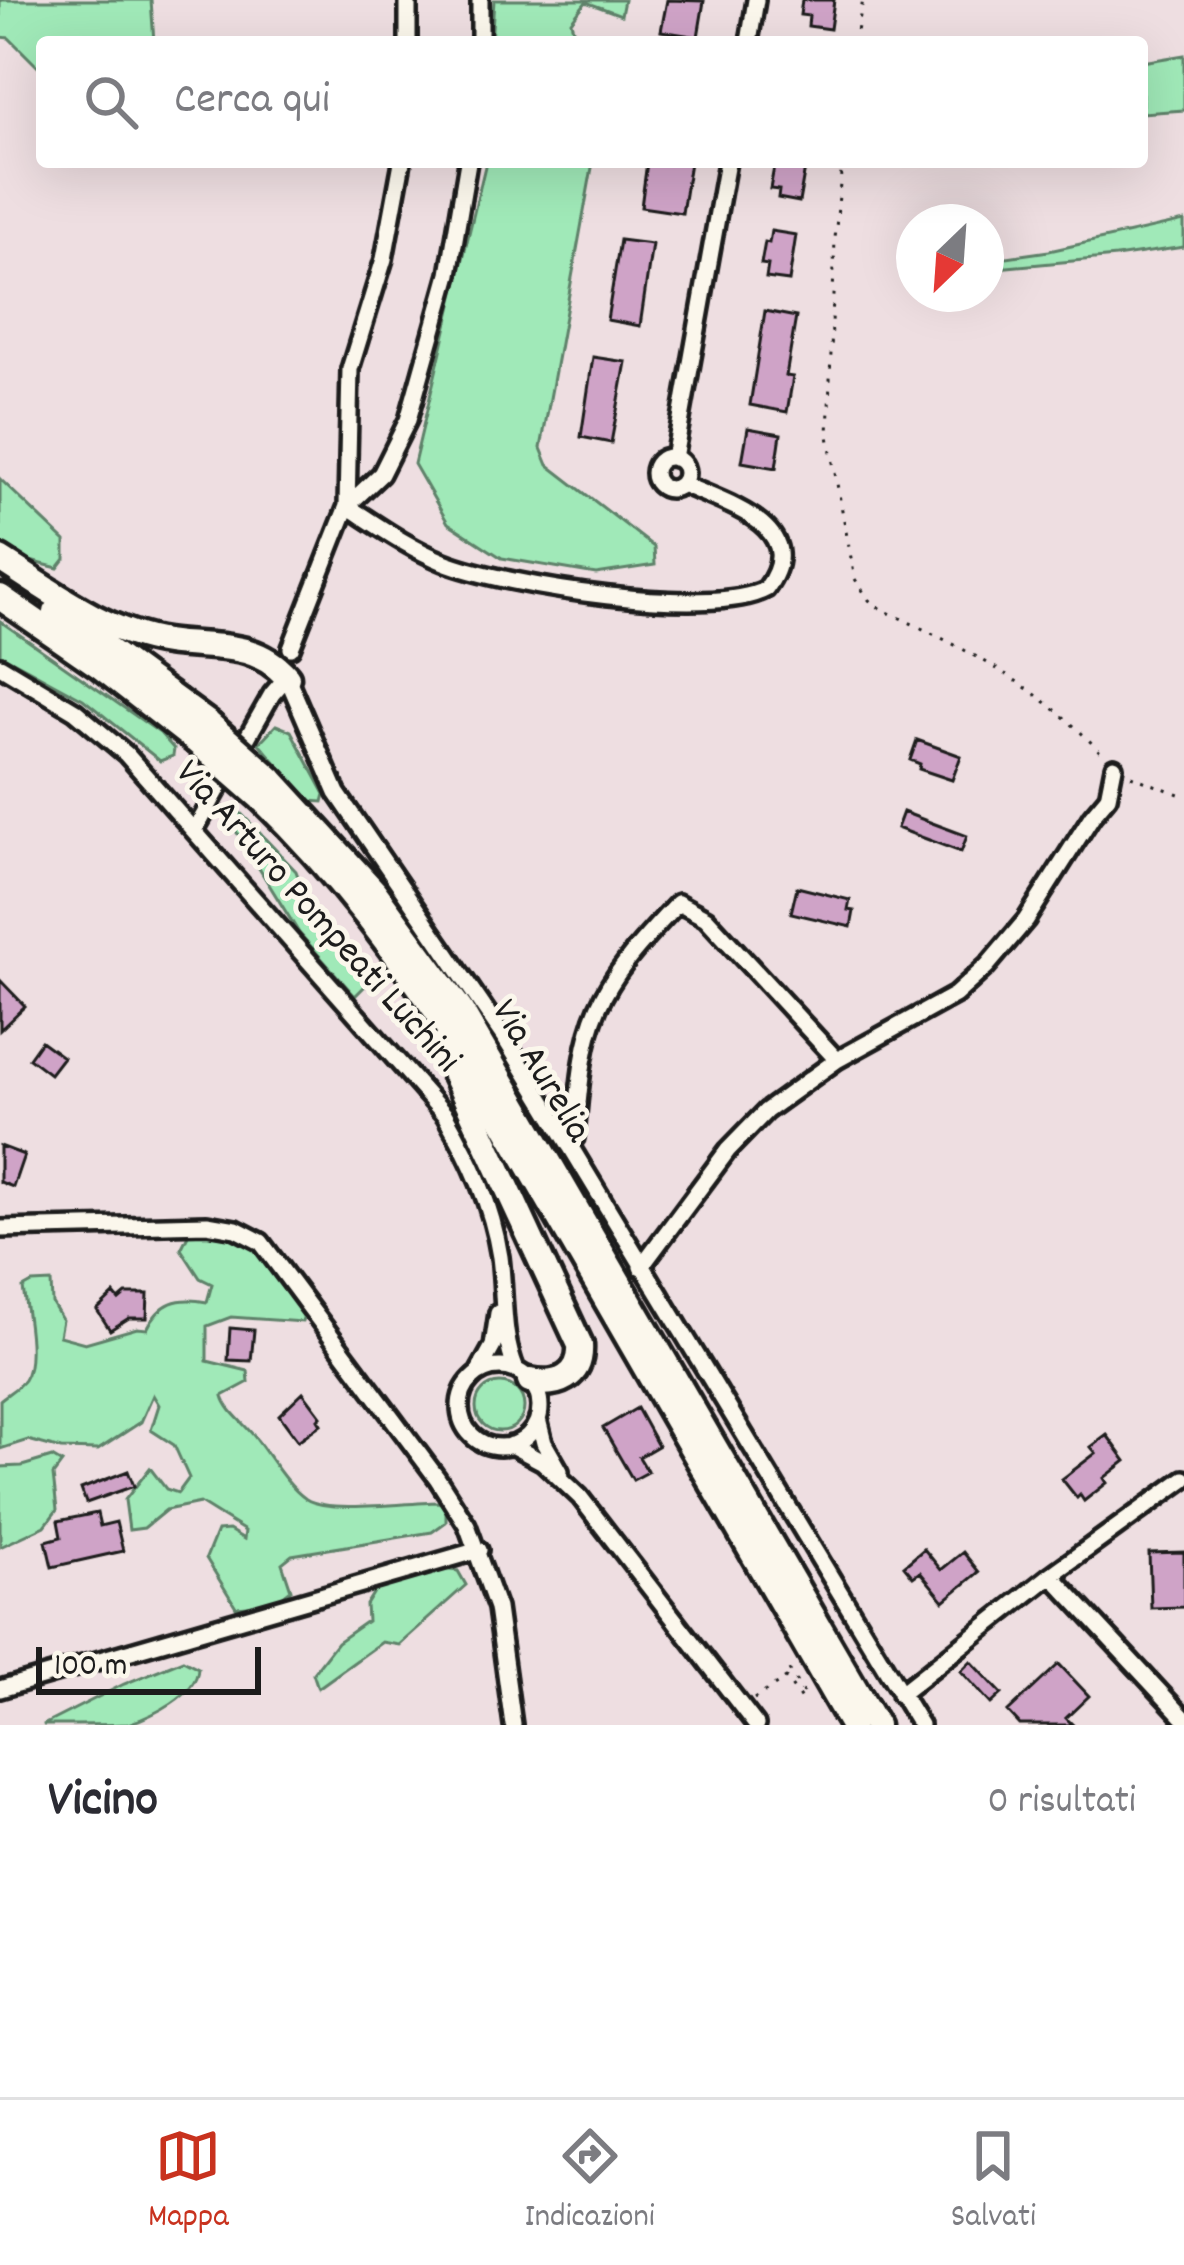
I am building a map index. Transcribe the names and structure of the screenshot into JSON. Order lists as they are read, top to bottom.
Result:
{
  "streets": {
    "highway": ["Via Aurelia"],
    "street": ["Via Arturo Pompeati Luchini"]
  },
  "scale_bar": "100 m",
  "north": "bottom left",
  "page": {
    "search": "Cerca qui",
    "scale": "100 m",
    "heading": ["Vicino", "0 risultati"],
    "nav": ["Mappa", "Indicazioni", "Salvati"]
  }
}
